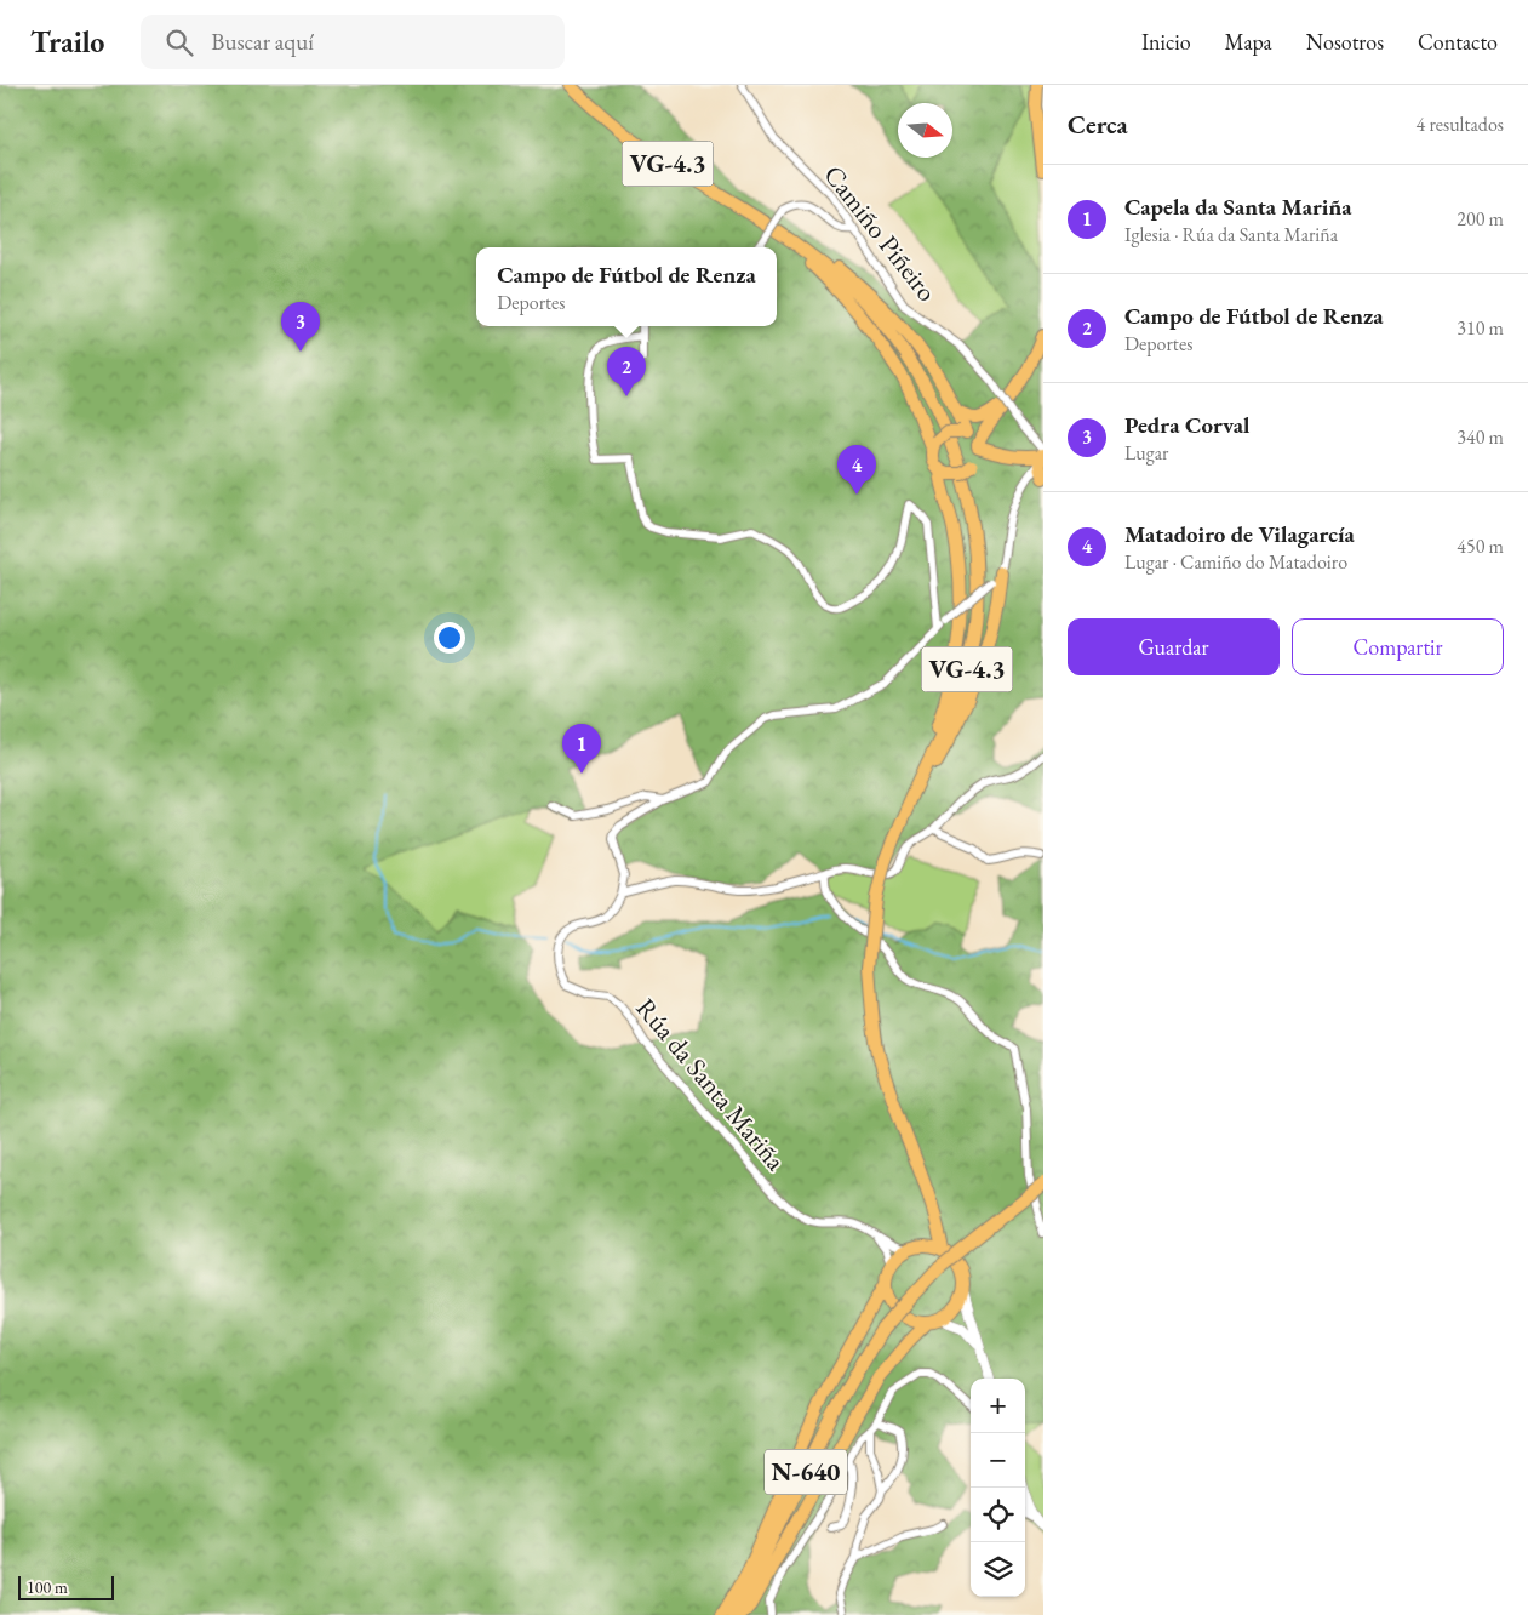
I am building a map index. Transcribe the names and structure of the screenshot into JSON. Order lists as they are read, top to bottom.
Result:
{
  "streets": {
    "main road": ["VG-4.3", "N-640"],
    "street": ["Camiño Piñeiro", "Rúa da Santa Mariña"]
  },
  "crossings": [
    ["VG-4.3", "Rúa da Santa Mariña"]
  ],
  "scale_bar": "100 m",
  "north": "right",
  "page": {
    "header": "Trailo",
    "search": "Buscar aquí",
    "nav": [
      "Inicio",
      "Mapa",
      "Nosotros",
      "Contacto"
    ],
    "heading": ["Cerca", "4 resultados"],
    "list": [
      {
        "mark": "1",
        "name": "Capela da Santa Mariña",
        "note": "Iglesia · Rúa da Santa Mariña",
        "value": "200 m"
      },
      {
        "mark": "2",
        "name": "Campo de Fútbol de Renza",
        "note": "Deportes",
        "value": "310 m"
      },
      {
        "mark": "3",
        "name": "Pedra Corval",
        "note": "Lugar",
        "value": "340 m"
      },
      {
        "mark": "4",
        "name": "Matadoiro de Vilagarcía",
        "note": "Lugar · Camiño do Matadoiro",
        "value": "450 m"
      }
    ],
    "popup": ["Campo de Fútbol de Renza", "Deportes"],
    "pins": [
      "3",
      "2",
      "4",
      "1"
    ],
    "buttons": ["Guardar", "Compartir"],
    "map_buttons": ["+", "−"],
    "scale": "100 m"
  }
}
